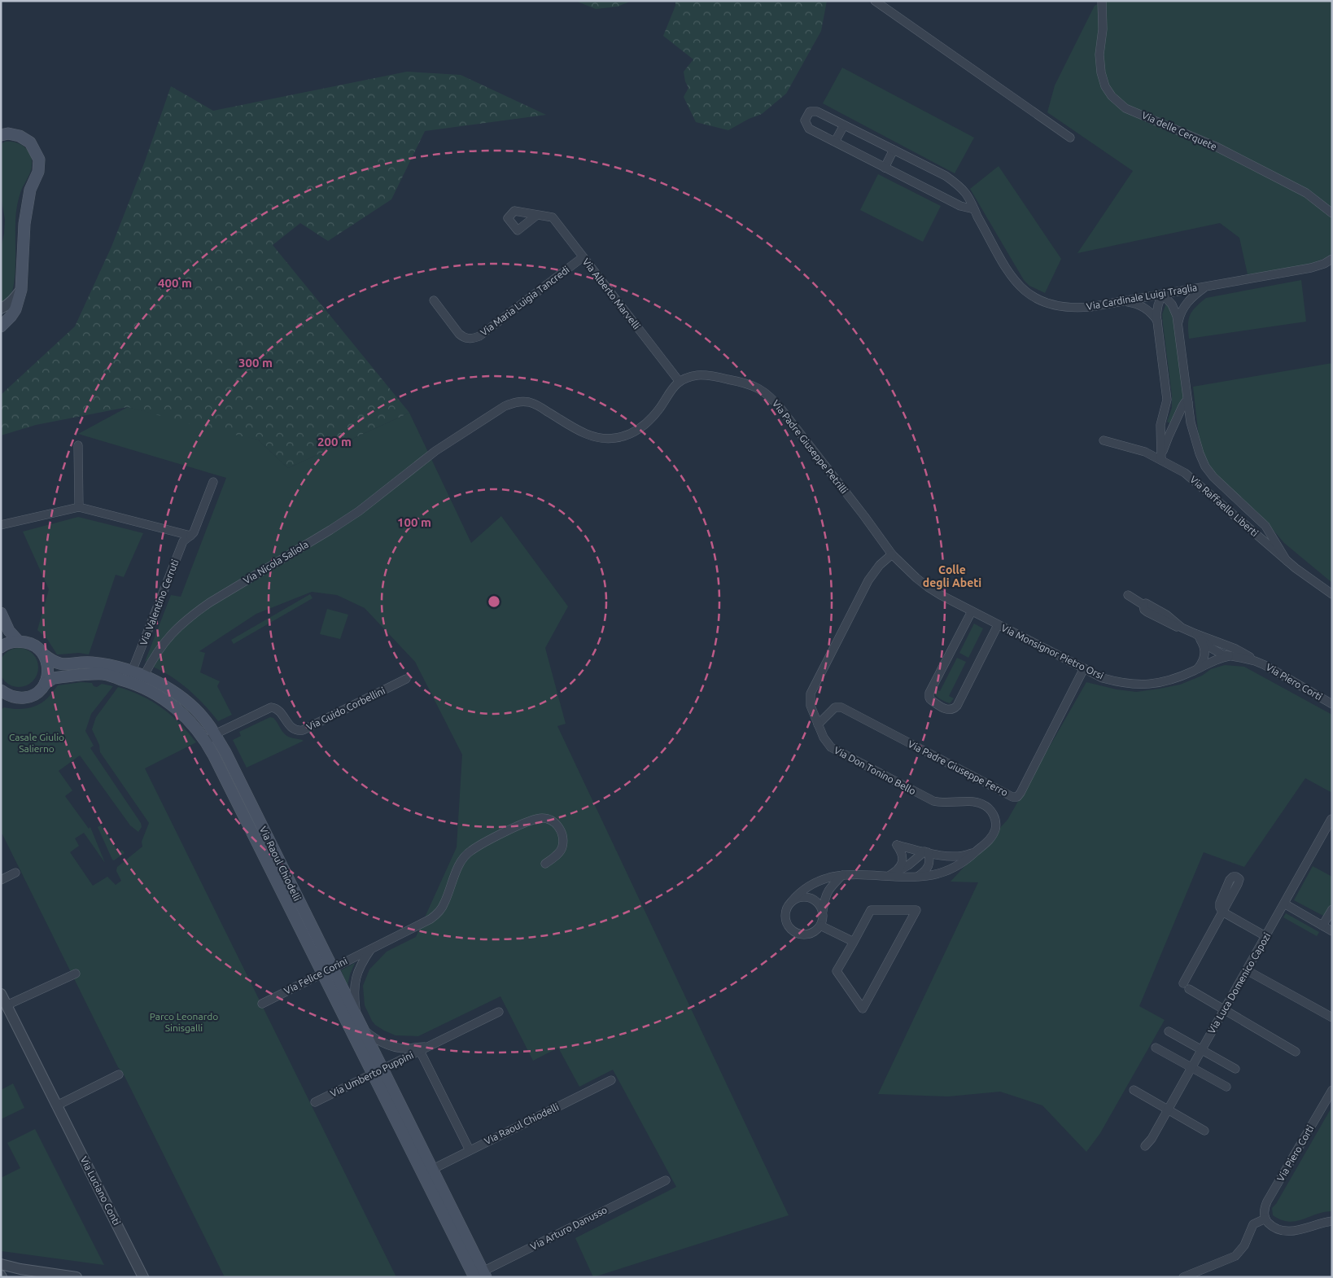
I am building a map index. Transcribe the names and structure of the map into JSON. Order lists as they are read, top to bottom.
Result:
{
  "streets": {
    "main road": ["Via Raoul Chiodelli"],
    "street": [
      "Via delle Cerquete",
      "Via Alberto Marvelli",
      "Via Cardinale Luigi Traglia",
      "Via Maria Luigia Tancredi",
      "Via Padre Giuseppe Petrilli",
      "Via Raffaello Liberti",
      "Via Nicola Saliola",
      "Via Valentino Cerruti",
      "Via Monsignor Pietro Orsi",
      "Via Piero Corti",
      "Via Guido Corbellini",
      "Via Padre Giuseppe Ferro",
      "Via Don Tonino Bello",
      "Via Felice Corini",
      "Via Luca Domenico Capozi",
      "Via Umberto Puppini",
      "Via Luciano Conti",
      "Via Arturo Danusso"
    ]
  },
  "crossings": [
    ["Via Alberto Marvelli", "Via Maria Luigia Tancredi"],
    ["Via Alberto Marvelli", "Via Padre Giuseppe Petrilli"],
    ["Via Alberto Marvelli", "Via Nicola Saliola"],
    ["Via Padre Giuseppe Petrilli", "Via Nicola Saliola"],
    ["Via Padre Giuseppe Petrilli", "Via Monsignor Pietro Orsi"],
    ["Via Padre Giuseppe Petrilli", "Via Don Tonino Bello"],
    ["Via Nicola Saliola", "Via Raoul Chiodelli"],
    ["Via Valentino Cerruti", "Via Raoul Chiodelli"],
    ["Via Monsignor Pietro Orsi", "Via Piero Corti"],
    ["Via Monsignor Pietro Orsi", "Via Padre Giuseppe Ferro"],
    ["Via Monsignor Pietro Orsi", "Via Don Tonino Bello"],
    ["Via Guido Corbellini", "Via Raoul Chiodelli"],
    ["Via Padre Giuseppe Ferro", "Via Don Tonino Bello"],
    ["Via Raoul Chiodelli", "Via Felice Corini"],
    ["Via Raoul Chiodelli", "Via Umberto Puppini"],
    ["Via Raoul Chiodelli", "Via Arturo Danusso"],
    ["Via Felice Corini", "Via Umberto Puppini"]
  ],
  "districts": ["Colle degli Abeti"],
  "parks": ["Casale Giulio Salierno", "Parco Leonardo Sinisgalli"],
  "rings": [
    "400 m",
    "300 m",
    "200 m",
    "100 m"
  ]
}
